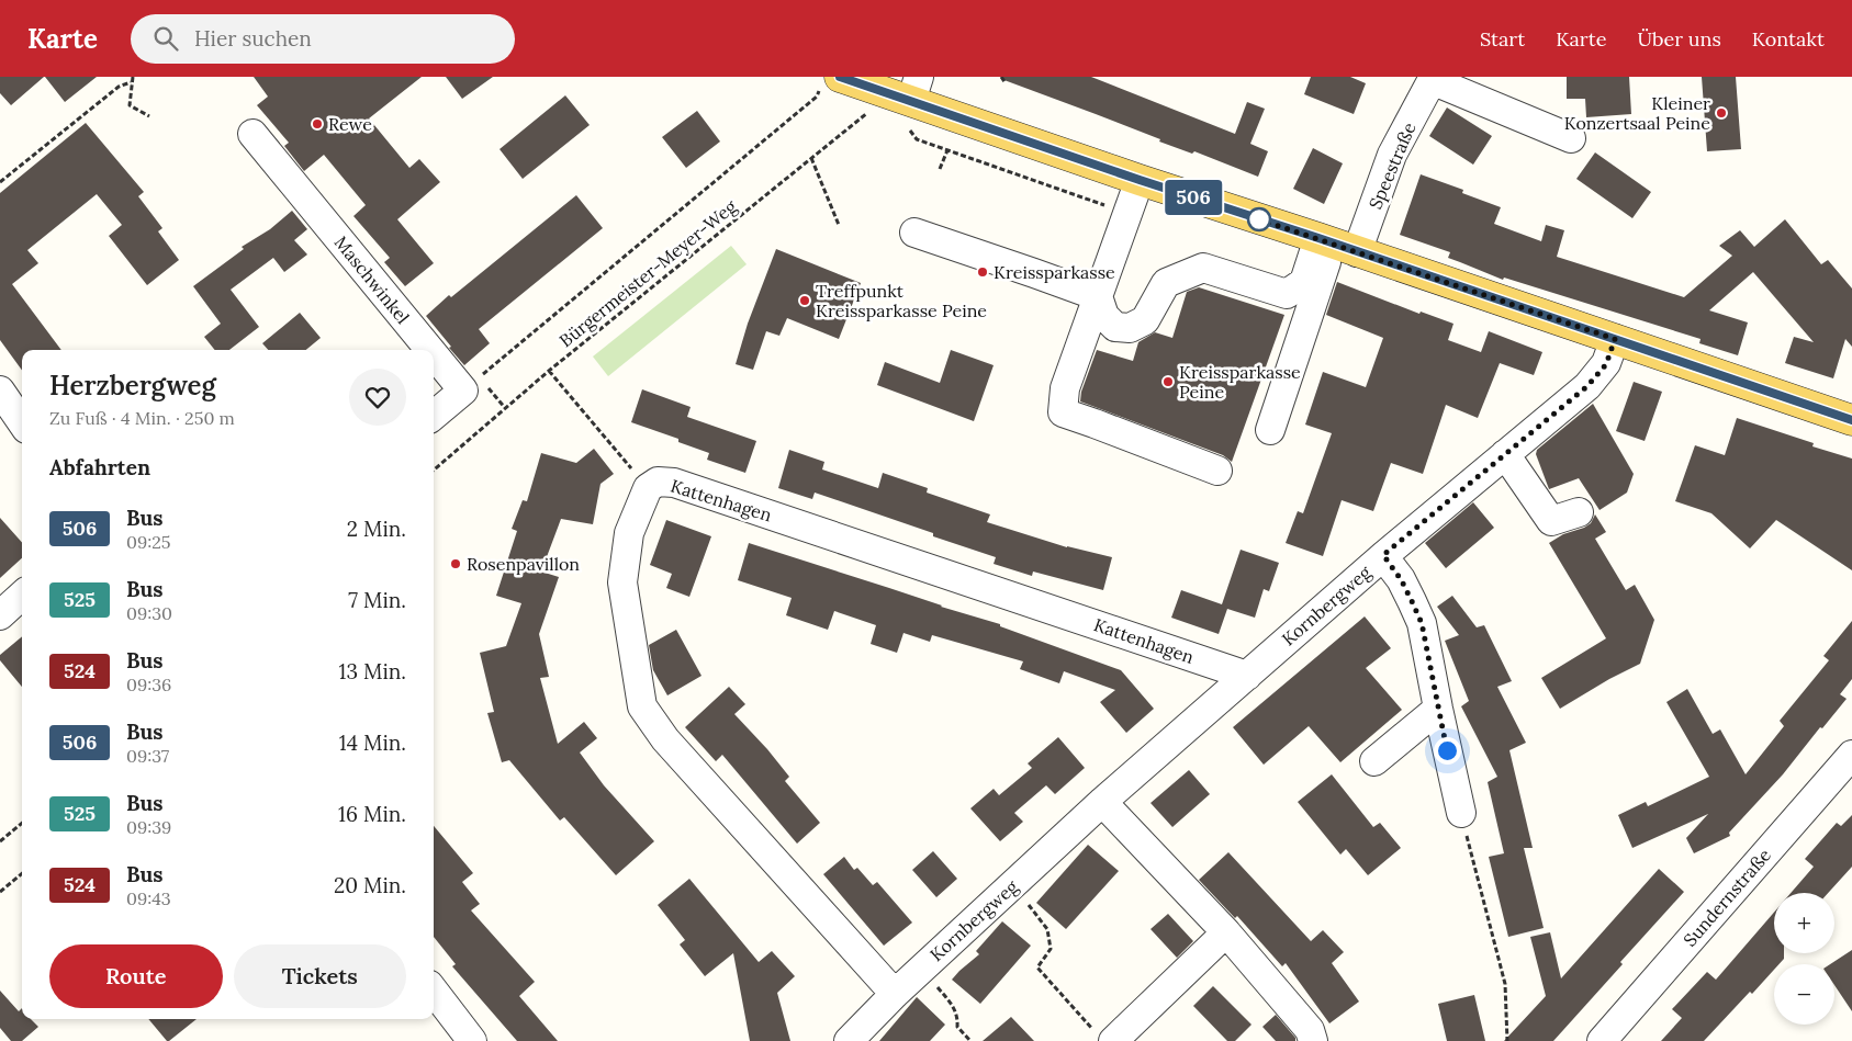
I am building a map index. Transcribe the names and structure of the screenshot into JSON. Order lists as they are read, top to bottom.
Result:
{
  "streets": {
    "street": [
      "Speestraße",
      "Maschwinkel",
      "Kattenhagen",
      "Kornbergweg",
      "Sundernstraße"
    ],
    "path": ["Bürgermeister-Meyer-Weg"]
  },
  "crossings": [
    ["Kattenhagen", "Kornbergweg"]
  ],
  "places": [
    "Kleiner Konzertsaal Peine",
    "Rewe",
    "Kreissparkasse",
    "Treffpunkt Kreissparkasse Peine",
    "Kreissparkasse Peine",
    "Rosenpavillon"
  ],
  "lines": ["bus line 506"],
  "page": {
    "header": "Karte",
    "search": "Hier suchen",
    "nav": [
      "Start",
      "Karte",
      "Über uns",
      "Kontakt"
    ],
    "on_map": "506",
    "heading": [
      ["Herzbergweg", "Zu Fuß · 4 Min. · 250 m"],
      "Abfahrten"
    ],
    "list": [
      {
        "mark": "506",
        "name": "Bus",
        "note": "09:25",
        "value": "2 Min."
      },
      {
        "mark": "525",
        "name": "Bus",
        "note": "09:30",
        "value": "7 Min."
      },
      {
        "mark": "524",
        "name": "Bus",
        "note": "09:36",
        "value": "13 Min."
      },
      {
        "mark": "506",
        "name": "Bus",
        "note": "09:37",
        "value": "14 Min."
      },
      {
        "mark": "525",
        "name": "Bus",
        "note": "09:39",
        "value": "16 Min."
      },
      {
        "mark": "524",
        "name": "Bus",
        "note": "09:43",
        "value": "20 Min."
      }
    ],
    "map_buttons": ["+", "−"],
    "buttons": ["Route", "Tickets"]
  }
}
